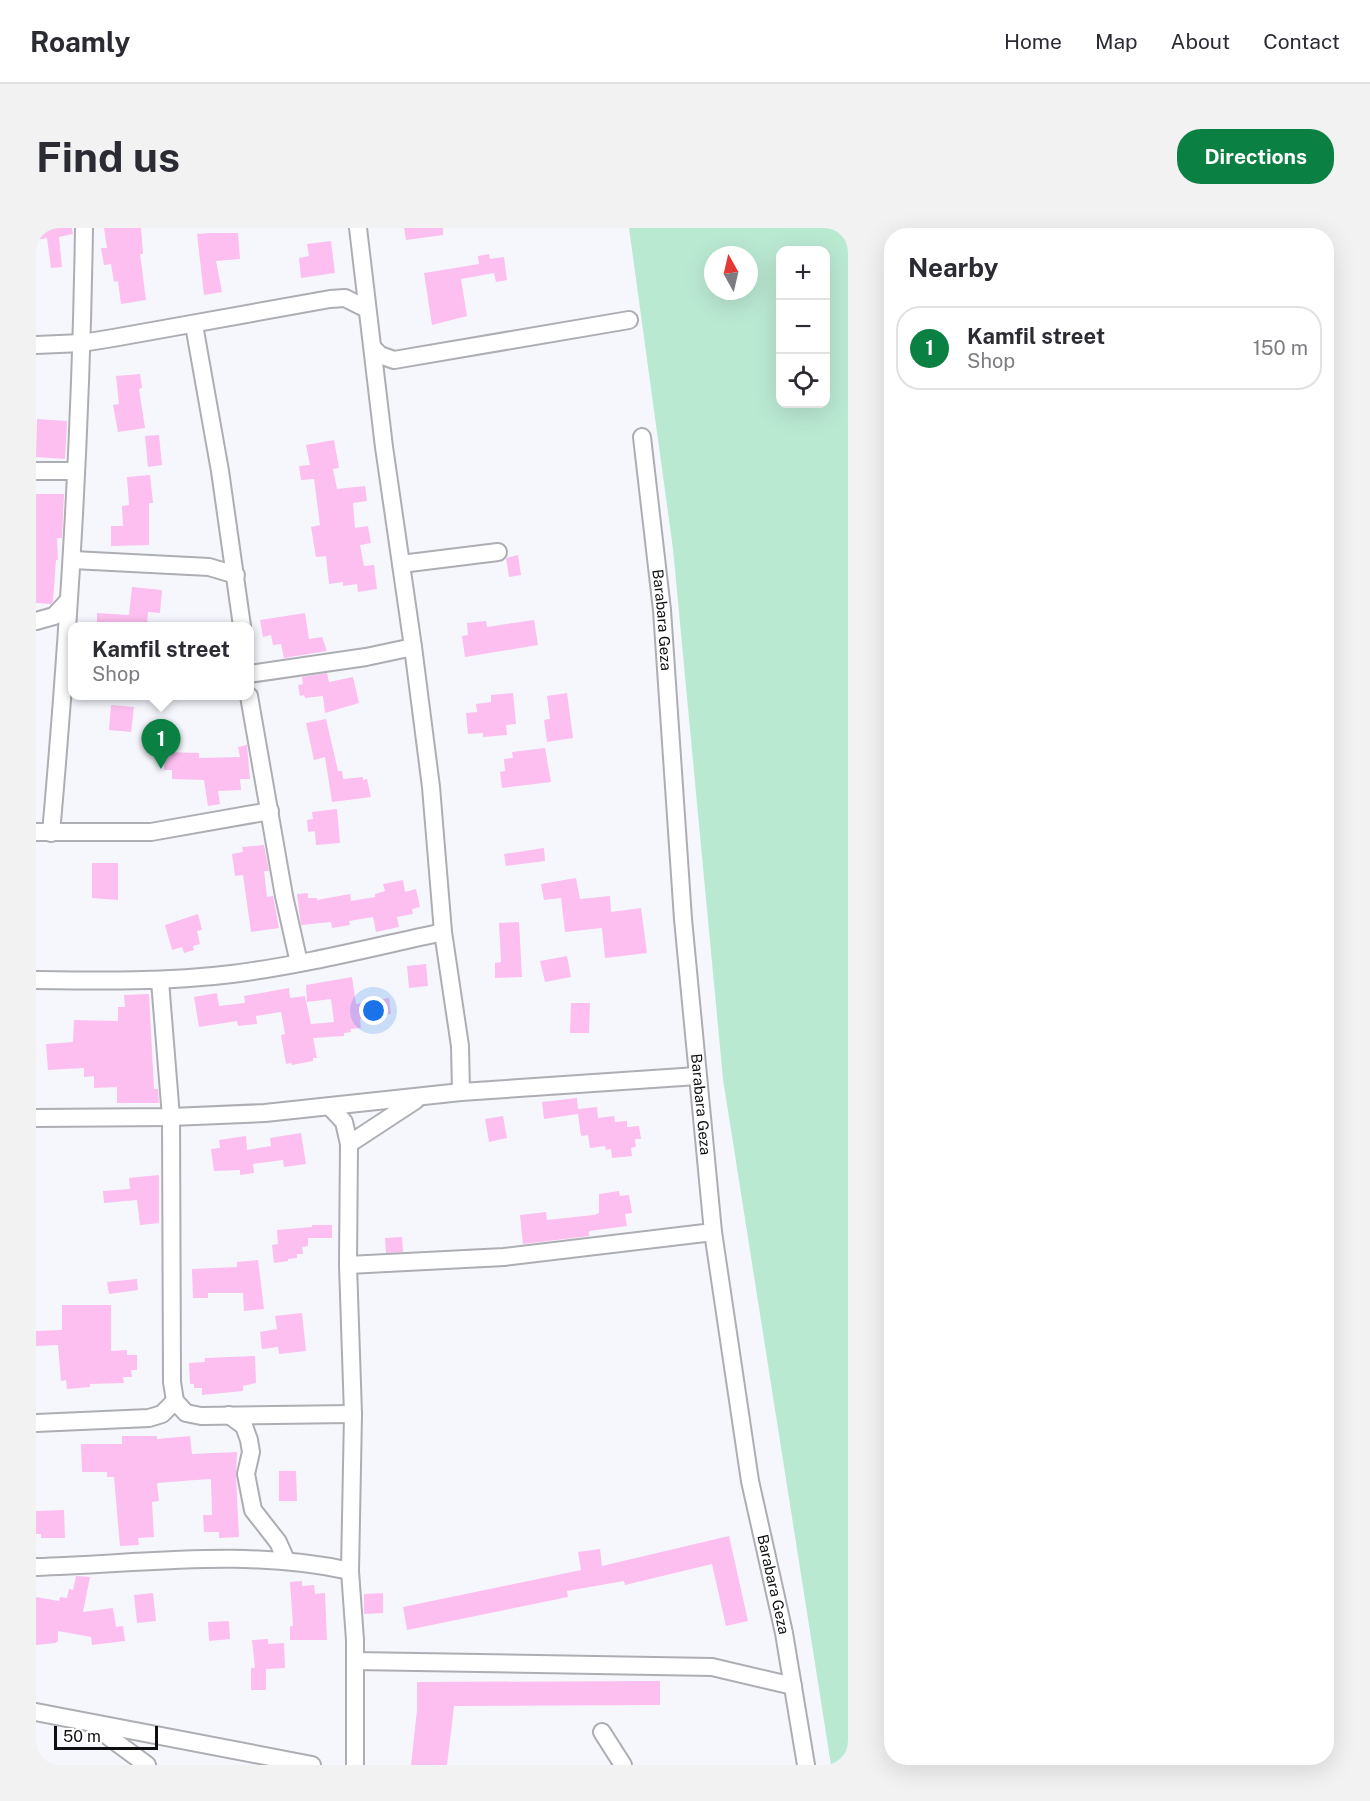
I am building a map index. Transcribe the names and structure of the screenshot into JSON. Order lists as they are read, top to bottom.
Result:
{
  "streets": {
    "street": ["Barabara Geza"]
  },
  "scale_bar": "50 m",
  "north": "top",
  "page": {
    "header": "Roamly",
    "nav": [
      "Home",
      "Map",
      "About",
      "Contact"
    ],
    "buttons": "Directions",
    "title": "Find us",
    "heading": "Nearby",
    "map_buttons": ["+", "−"],
    "list": [
      {
        "mark": "1",
        "name": "Kamfil street",
        "note": "Shop",
        "value": "150 m"
      }
    ],
    "popup": ["Kamfil street", "Shop"],
    "pins": "1",
    "scale": "50 m"
  }
}
